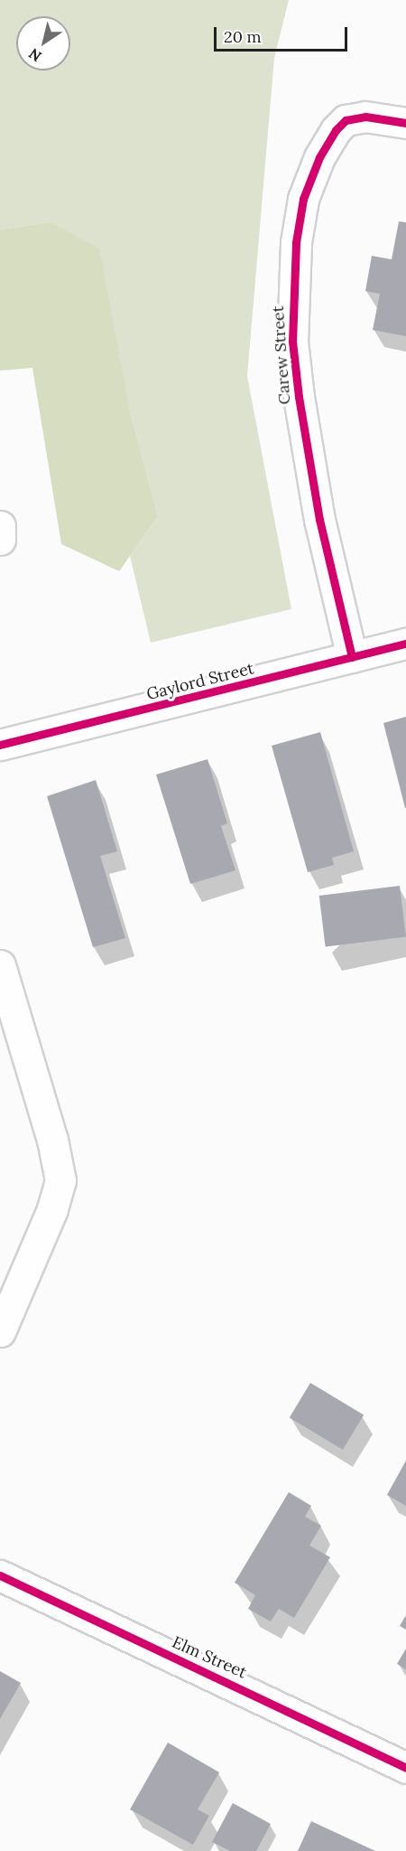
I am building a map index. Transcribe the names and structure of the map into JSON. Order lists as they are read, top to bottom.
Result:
{
  "streets": {
    "street": ["Carew Street", "Gaylord Street", "Elm Street"]
  },
  "crossings": [
    ["Carew Street", "Gaylord Street"]
  ],
  "scale_bar": "20 m",
  "north": "bottom left"
}
